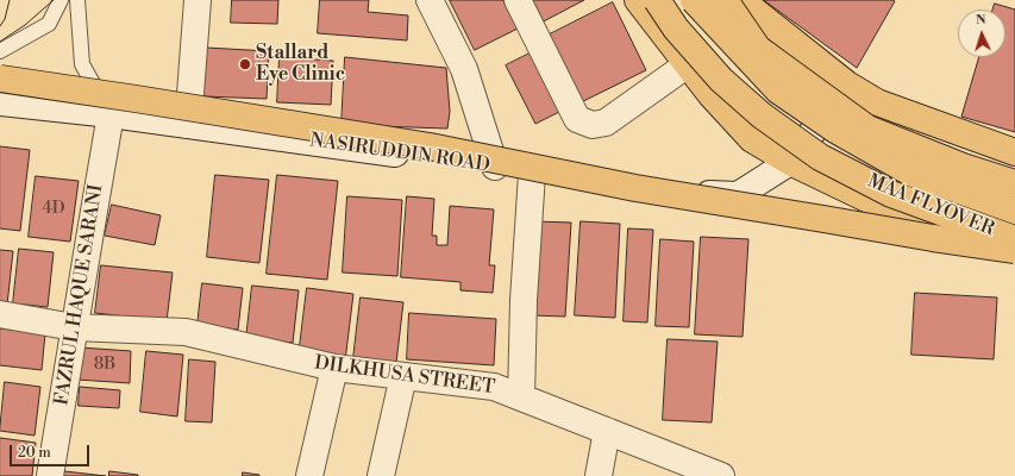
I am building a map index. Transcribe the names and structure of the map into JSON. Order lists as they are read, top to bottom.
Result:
{
  "streets": {
    "main road": ["MAA FLYOVER"],
    "street": ["NASIRUDDIN ROAD", "FAZRUL HAQUE SARANI", "DILKHUSA STREET"]
  },
  "crossings": [
    ["NASIRUDDIN ROAD", "FAZRUL HAQUE SARANI"],
    ["FAZRUL HAQUE SARANI", "DILKHUSA STREET"]
  ],
  "places": ["Stallard Eye Clinic"],
  "house_numbers": ["4D", "8B"],
  "scale_bar": "20 m",
  "north": "top"
}
